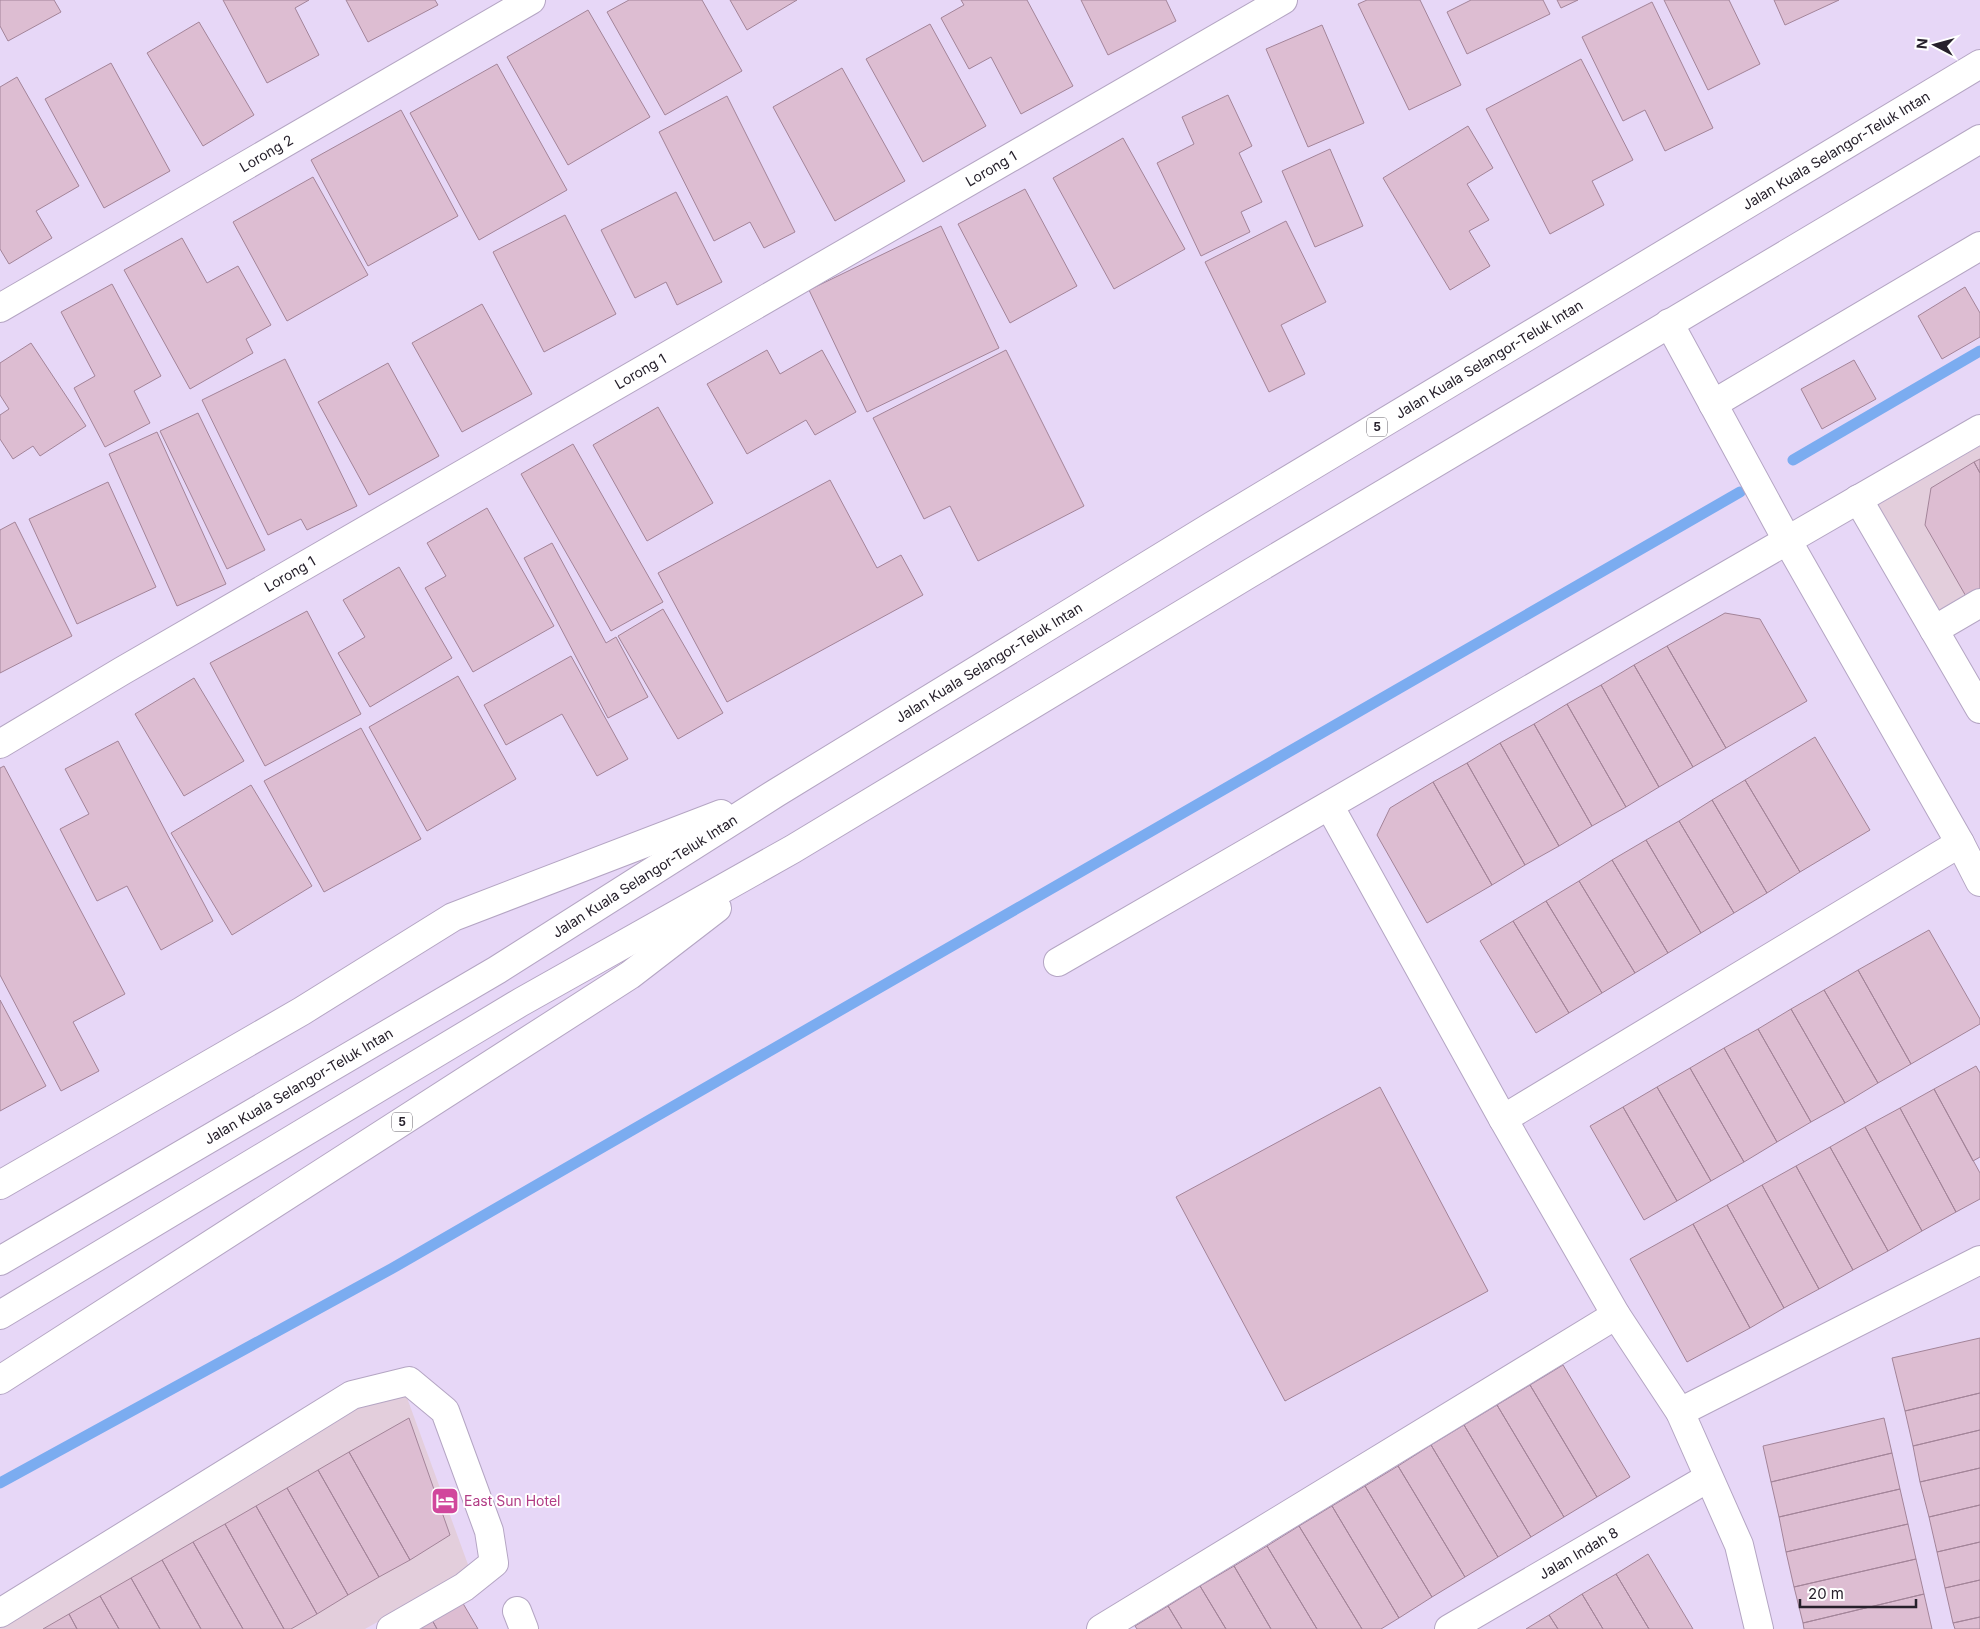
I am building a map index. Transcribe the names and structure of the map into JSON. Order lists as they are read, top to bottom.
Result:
{
  "streets": {
    "main road": [
      "Jalan Kuala Selangor-Teluk Intan",
      "Lorong 2",
      "Lorong 1",
      "5",
      "Jalan Indah 8"
    ]
  },
  "crossings": [
    ["Jalan Kuala Selangor-Teluk Intan", "5"]
  ],
  "places": {
    "hotel": ["East Sun Hotel"]
  },
  "scale_bar": "20 m",
  "north": "left"
}
